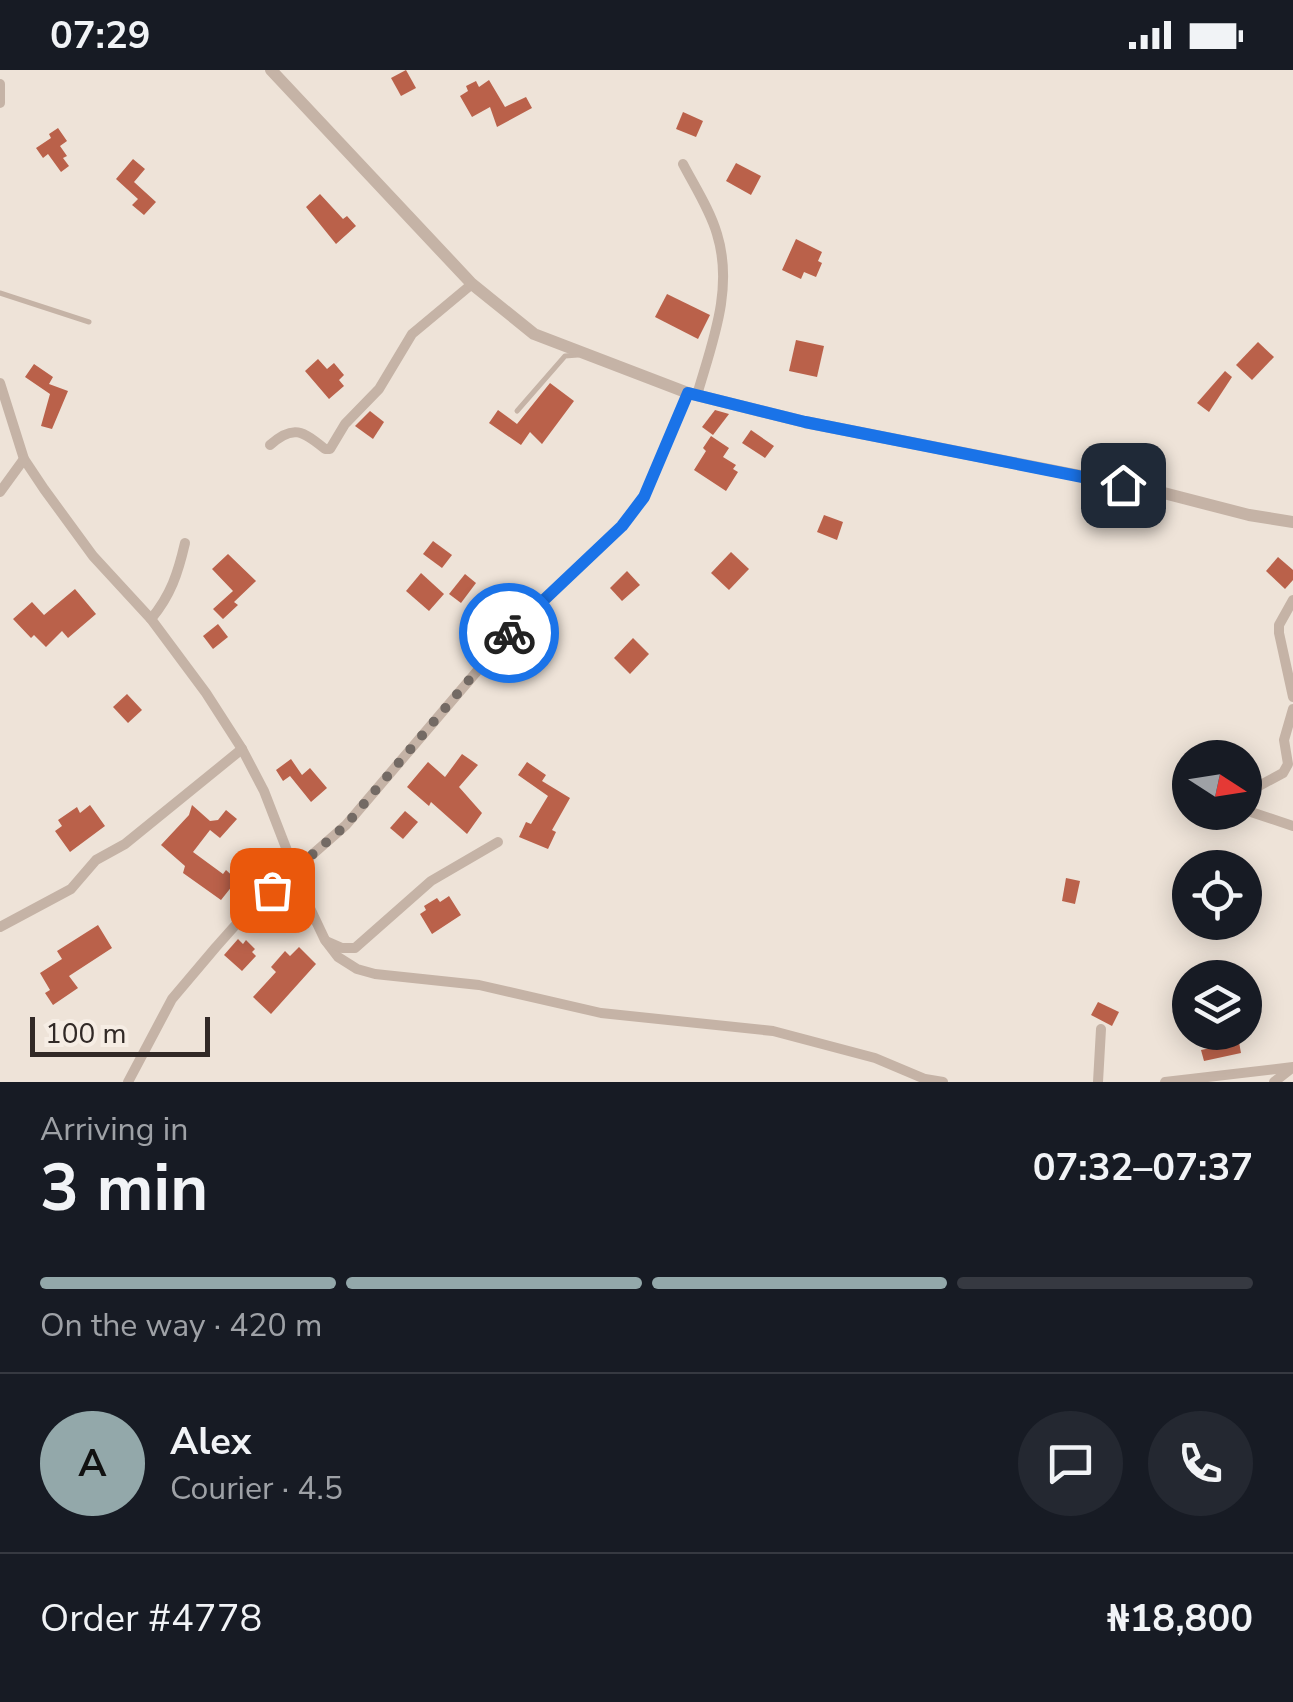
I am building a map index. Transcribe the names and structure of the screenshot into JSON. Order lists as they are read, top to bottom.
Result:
{
  "scale_bar": "100 m",
  "north": "right",
  "page": {
    "status": "07:29",
    "scale": "100 m",
    "heading": ["3 min", "Arriving in", "07:32–07:37"],
    "panel": [
      "Alex",
      "Courier · 4.5",
      "Order #4778",
      "₦18,800"
    ],
    "bar": "On the way · 420 m",
    "round": "A"
  }
}
